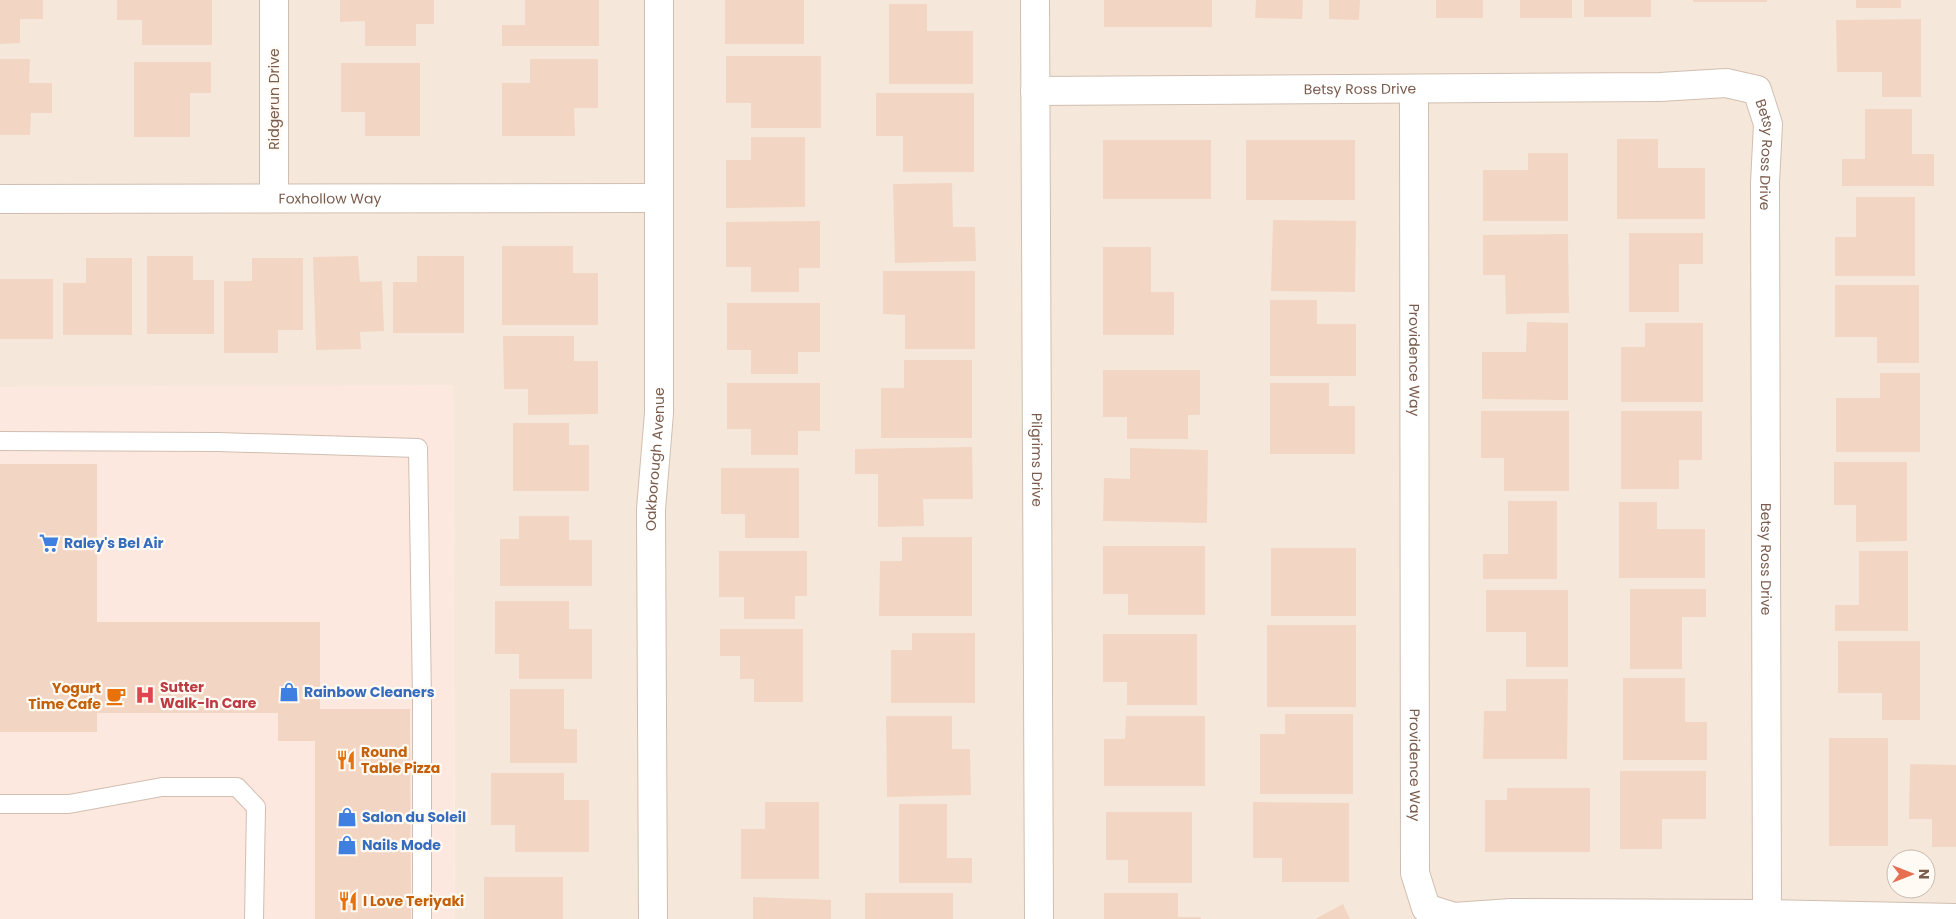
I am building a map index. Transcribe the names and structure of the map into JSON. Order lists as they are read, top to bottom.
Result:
{
  "streets": {
    "street": [
      "Betsy Ross Drive",
      "Ridgerun Drive",
      "Foxhollow Way",
      "Providence Way",
      "Oakborough Avenue",
      "Pilgrims Drive"
    ]
  },
  "crossings": [
    ["Betsy Ross Drive", "Providence Way"],
    ["Betsy Ross Drive", "Pilgrims Drive"],
    ["Ridgerun Drive", "Foxhollow Way"],
    ["Foxhollow Way", "Oakborough Avenue"]
  ],
  "places": {
    "supermarket": ["Raley's Bel Air"],
    "shop": ["Rainbow Cleaners", "Salon du Soleil", "Nails Mode"],
    "hospital": ["Sutter Walk-In Care"],
    "cafe": ["Yogurt Time Cafe"],
    "restaurant": ["Round Table Pizza", "I Love Teriyaki"]
  },
  "north": "right"
}
